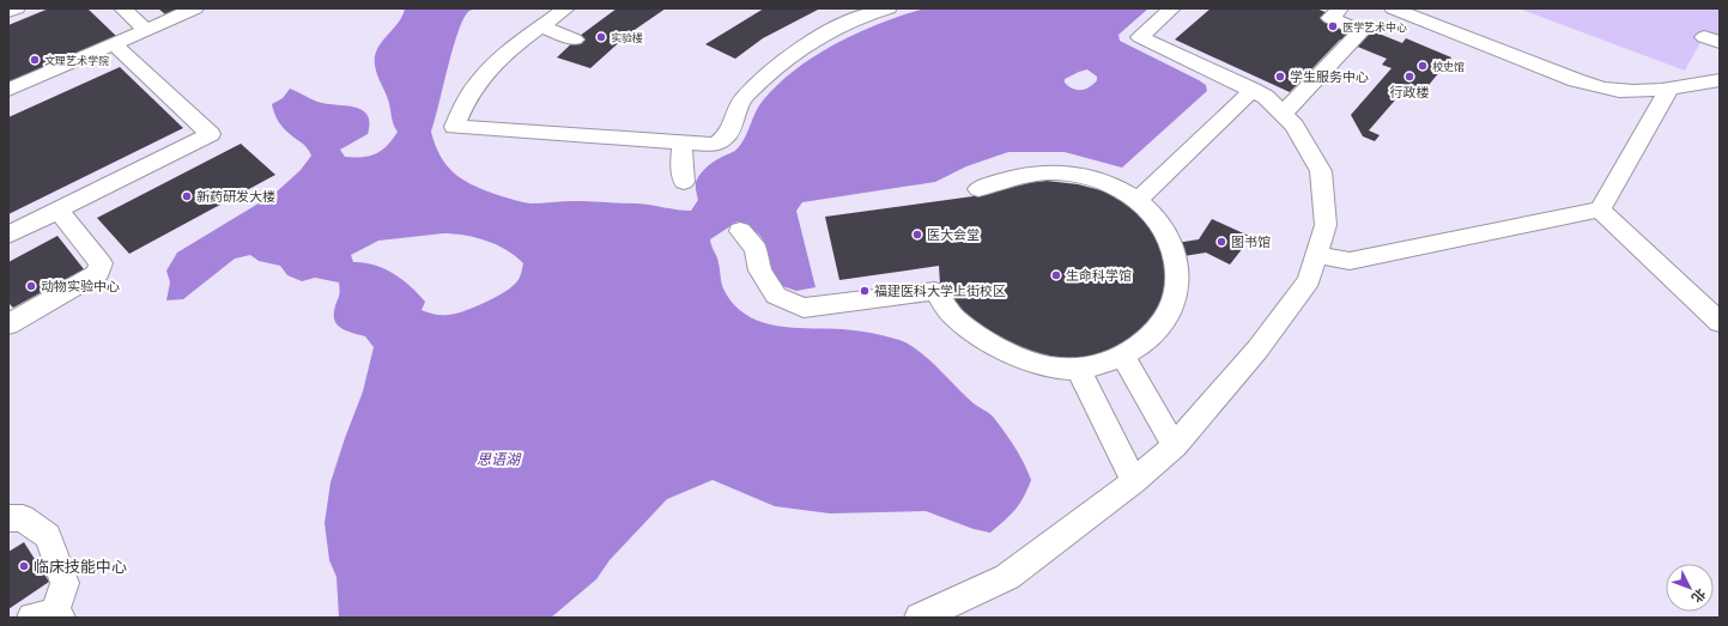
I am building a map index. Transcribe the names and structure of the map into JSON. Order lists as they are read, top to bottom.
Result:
{
  "water": ["思语湖"],
  "places": [
    "医学艺术中心",
    "实验楼",
    "文理艺术学院",
    "校史馆",
    "学生服务中心",
    "行政楼",
    "新药研发大楼",
    "医大会堂",
    "图书馆",
    "生命科学馆",
    "动物实验中心",
    "福建医科大学上街校区",
    "临床技能中心"
  ],
  "north": "bottom right"
}
